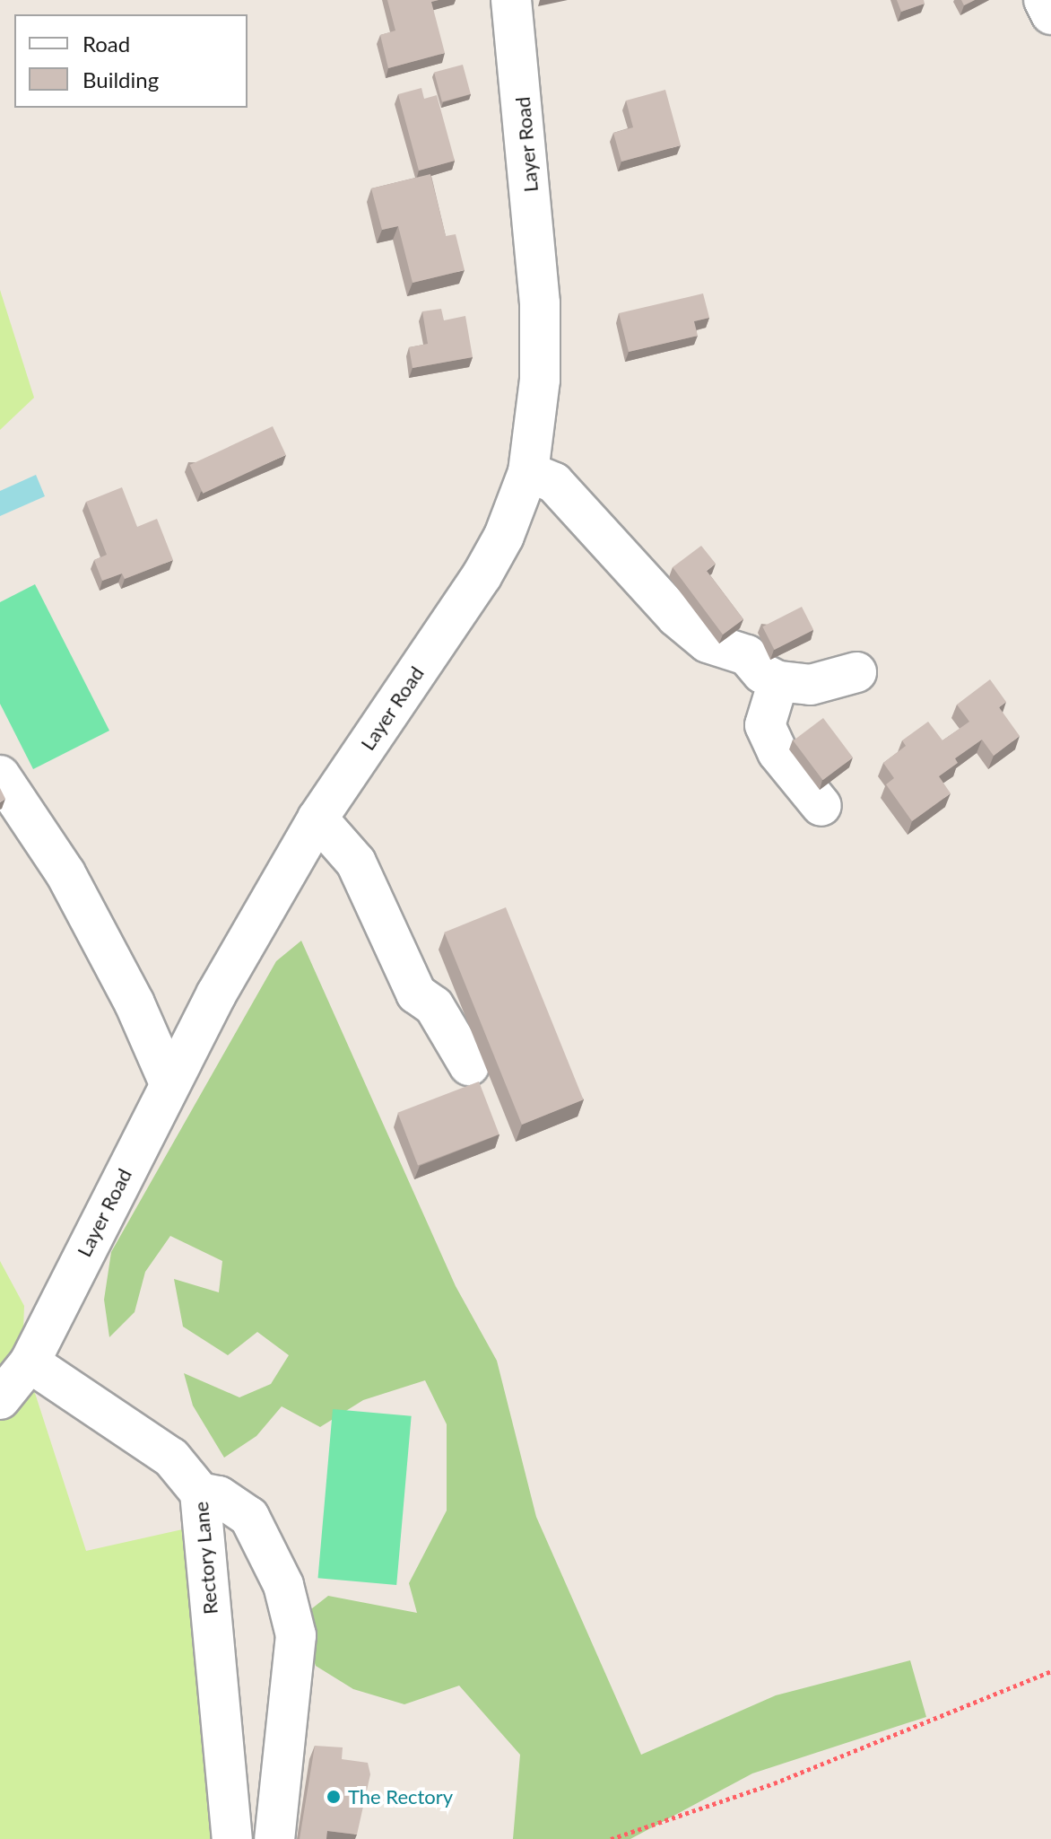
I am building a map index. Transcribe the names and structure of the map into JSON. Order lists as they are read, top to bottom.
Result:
{
  "streets": {
    "street": ["Layer Road", "Rectory Lane"]
  },
  "crossings": [
    ["Layer Road", "Rectory Lane"]
  ],
  "places": ["The Rectory"],
  "legend": ["Road", "Building"]
}
